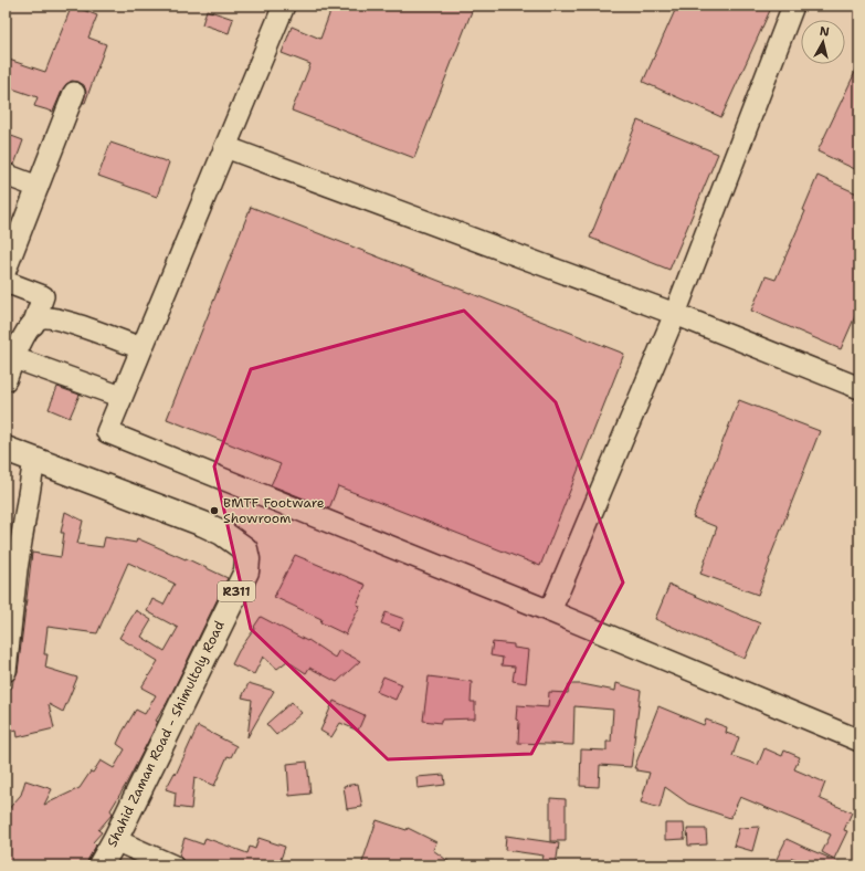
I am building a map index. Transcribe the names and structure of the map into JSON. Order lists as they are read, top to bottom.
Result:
{
  "streets": {
    "main road": ["R311", "Shahid Zaman Road - Shimultoly Road"]
  },
  "places": ["BMTF Footware Showroom"],
  "north": "top"
}
